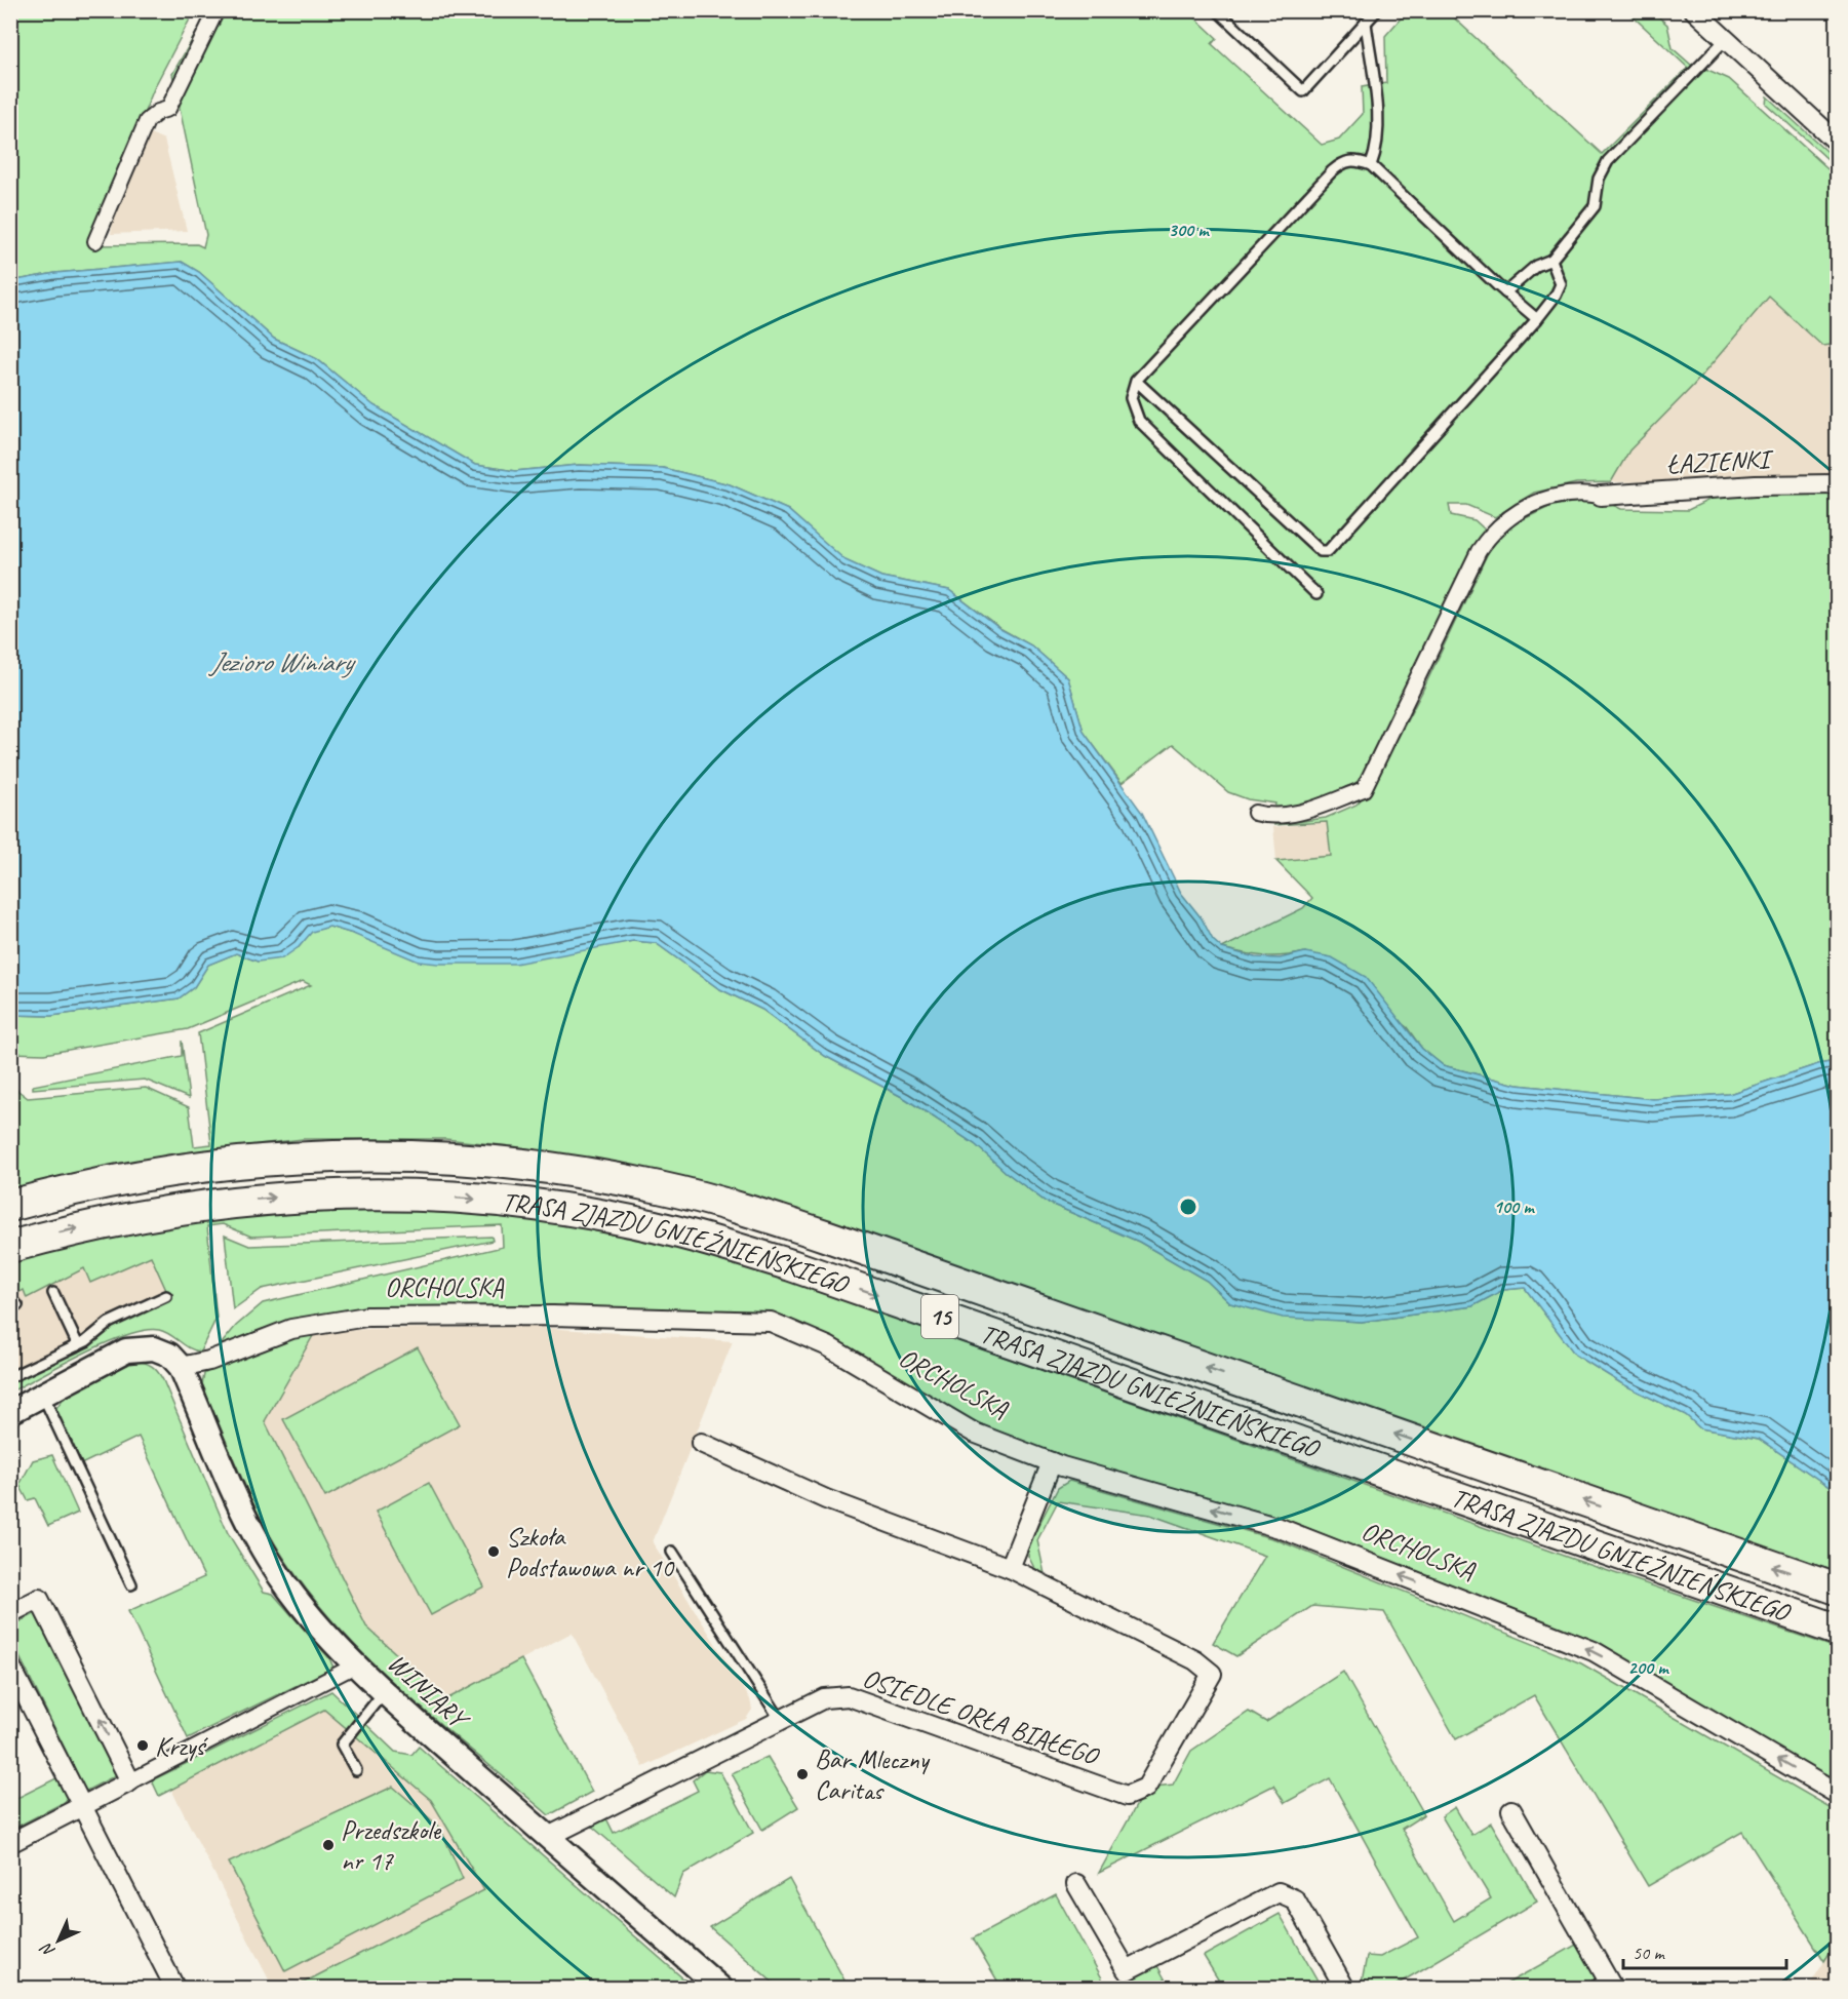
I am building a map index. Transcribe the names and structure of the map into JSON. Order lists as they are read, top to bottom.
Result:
{
  "streets": {
    "main road": ["TRASA ZJAZDU GNIEŹNIEŃSKIEGO", "15"],
    "street": [
      "ŁAZIENKI",
      "ORCHOLSKA",
      "WINIARY",
      "OSIEDLE ORŁA BIAŁEGO"
    ]
  },
  "crossings": [
    ["ORCHOLSKA", "WINIARY"],
    ["WINIARY", "OSIEDLE ORŁA BIAŁEGO"]
  ],
  "one_way": ["ORCHOLSKA"],
  "water": ["Jezioro Winiary"],
  "places": [
    "Szkoła Podstawowa nr 10",
    "Krzyś",
    "Bar Mleczny Caritas",
    "Przedszkole nr 17"
  ],
  "scale_bar": "50 m",
  "north": "bottom left",
  "rings": ["300 m", "100 m", "200 m"]
}
